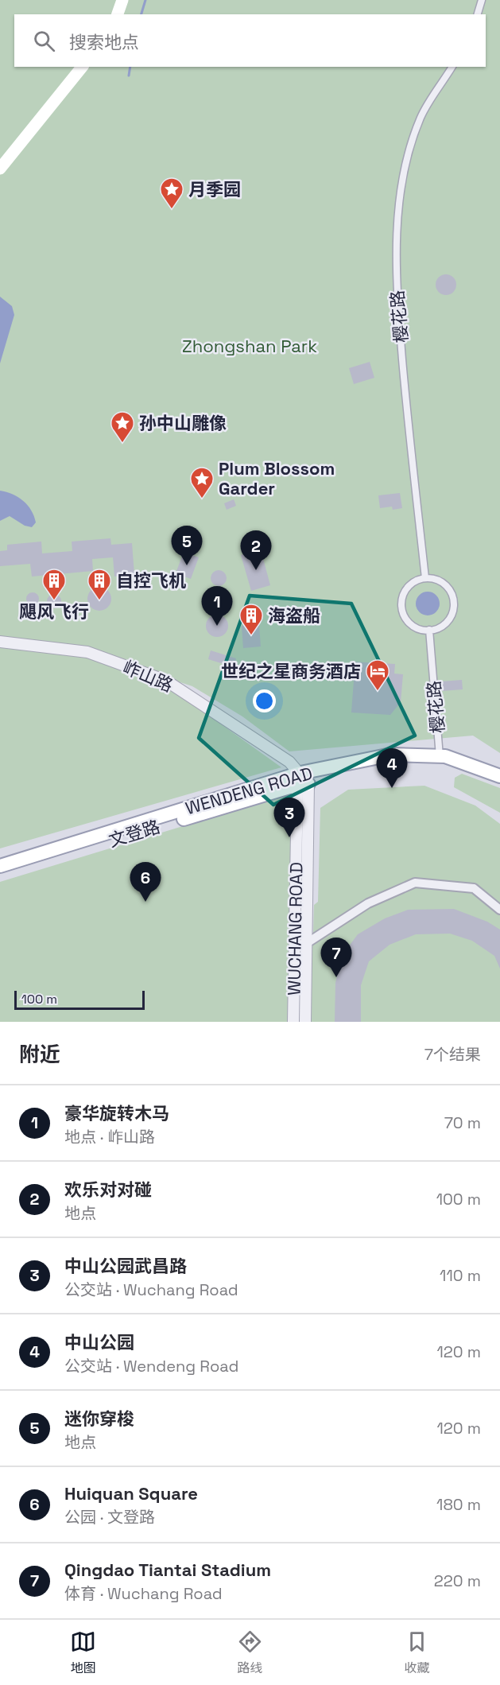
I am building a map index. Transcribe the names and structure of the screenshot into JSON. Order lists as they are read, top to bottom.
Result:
{
  "streets": {
    "main road": ["WENDENG ROAD", "文登路"],
    "street": ["樱花路", "岞山路", "WUCHANG ROAD"]
  },
  "crossings": [
    ["樱花路", "WENDENG ROAD"],
    ["岞山路", "WENDENG ROAD"],
    ["岞山路", "文登路"],
    ["岞山路", "WUCHANG ROAD"],
    ["WENDENG ROAD", "文登路"],
    ["WENDENG ROAD", "WUCHANG ROAD"],
    ["文登路", "WUCHANG ROAD"]
  ],
  "parks": ["Zhongshan Park"],
  "places": {
    "place": ["月季园", "孙中山雕像", "Plum Blossom Garder"],
    "building": ["飓风飞行", "自控飞机", "海盗船"],
    "hotel": ["世纪之星商务酒店"]
  },
  "scale_bar": "100 m",
  "page": {
    "search": "搜索地点",
    "pins": [
      "5",
      "2",
      "1",
      "4",
      "3",
      "6",
      "7"
    ],
    "scale": "100 m",
    "heading": ["附近", "7个结果"],
    "list": [
      {
        "mark": "1",
        "name": "豪华旋转木马",
        "note": "地点 · 岞山路",
        "value": "70 m"
      },
      {
        "mark": "2",
        "name": "欢乐对对碰",
        "note": "地点",
        "value": "100 m"
      },
      {
        "mark": "3",
        "name": "中山公园武昌路",
        "note": "公交站 · Wuchang Road",
        "value": "110 m"
      },
      {
        "mark": "4",
        "name": "中山公园",
        "note": "公交站 · Wendeng Road",
        "value": "120 m"
      },
      {
        "mark": "5",
        "name": "迷你穿梭",
        "note": "地点",
        "value": "120 m"
      },
      {
        "mark": "6",
        "name": "Huiquan Square",
        "note": "公园 · 文登路",
        "value": "180 m"
      },
      {
        "mark": "7",
        "name": "Qingdao Tiantai Stadium",
        "note": "体育 · Wuchang Road",
        "value": "220 m"
      }
    ],
    "nav": ["地图", "路线", "收藏"]
  }
}
